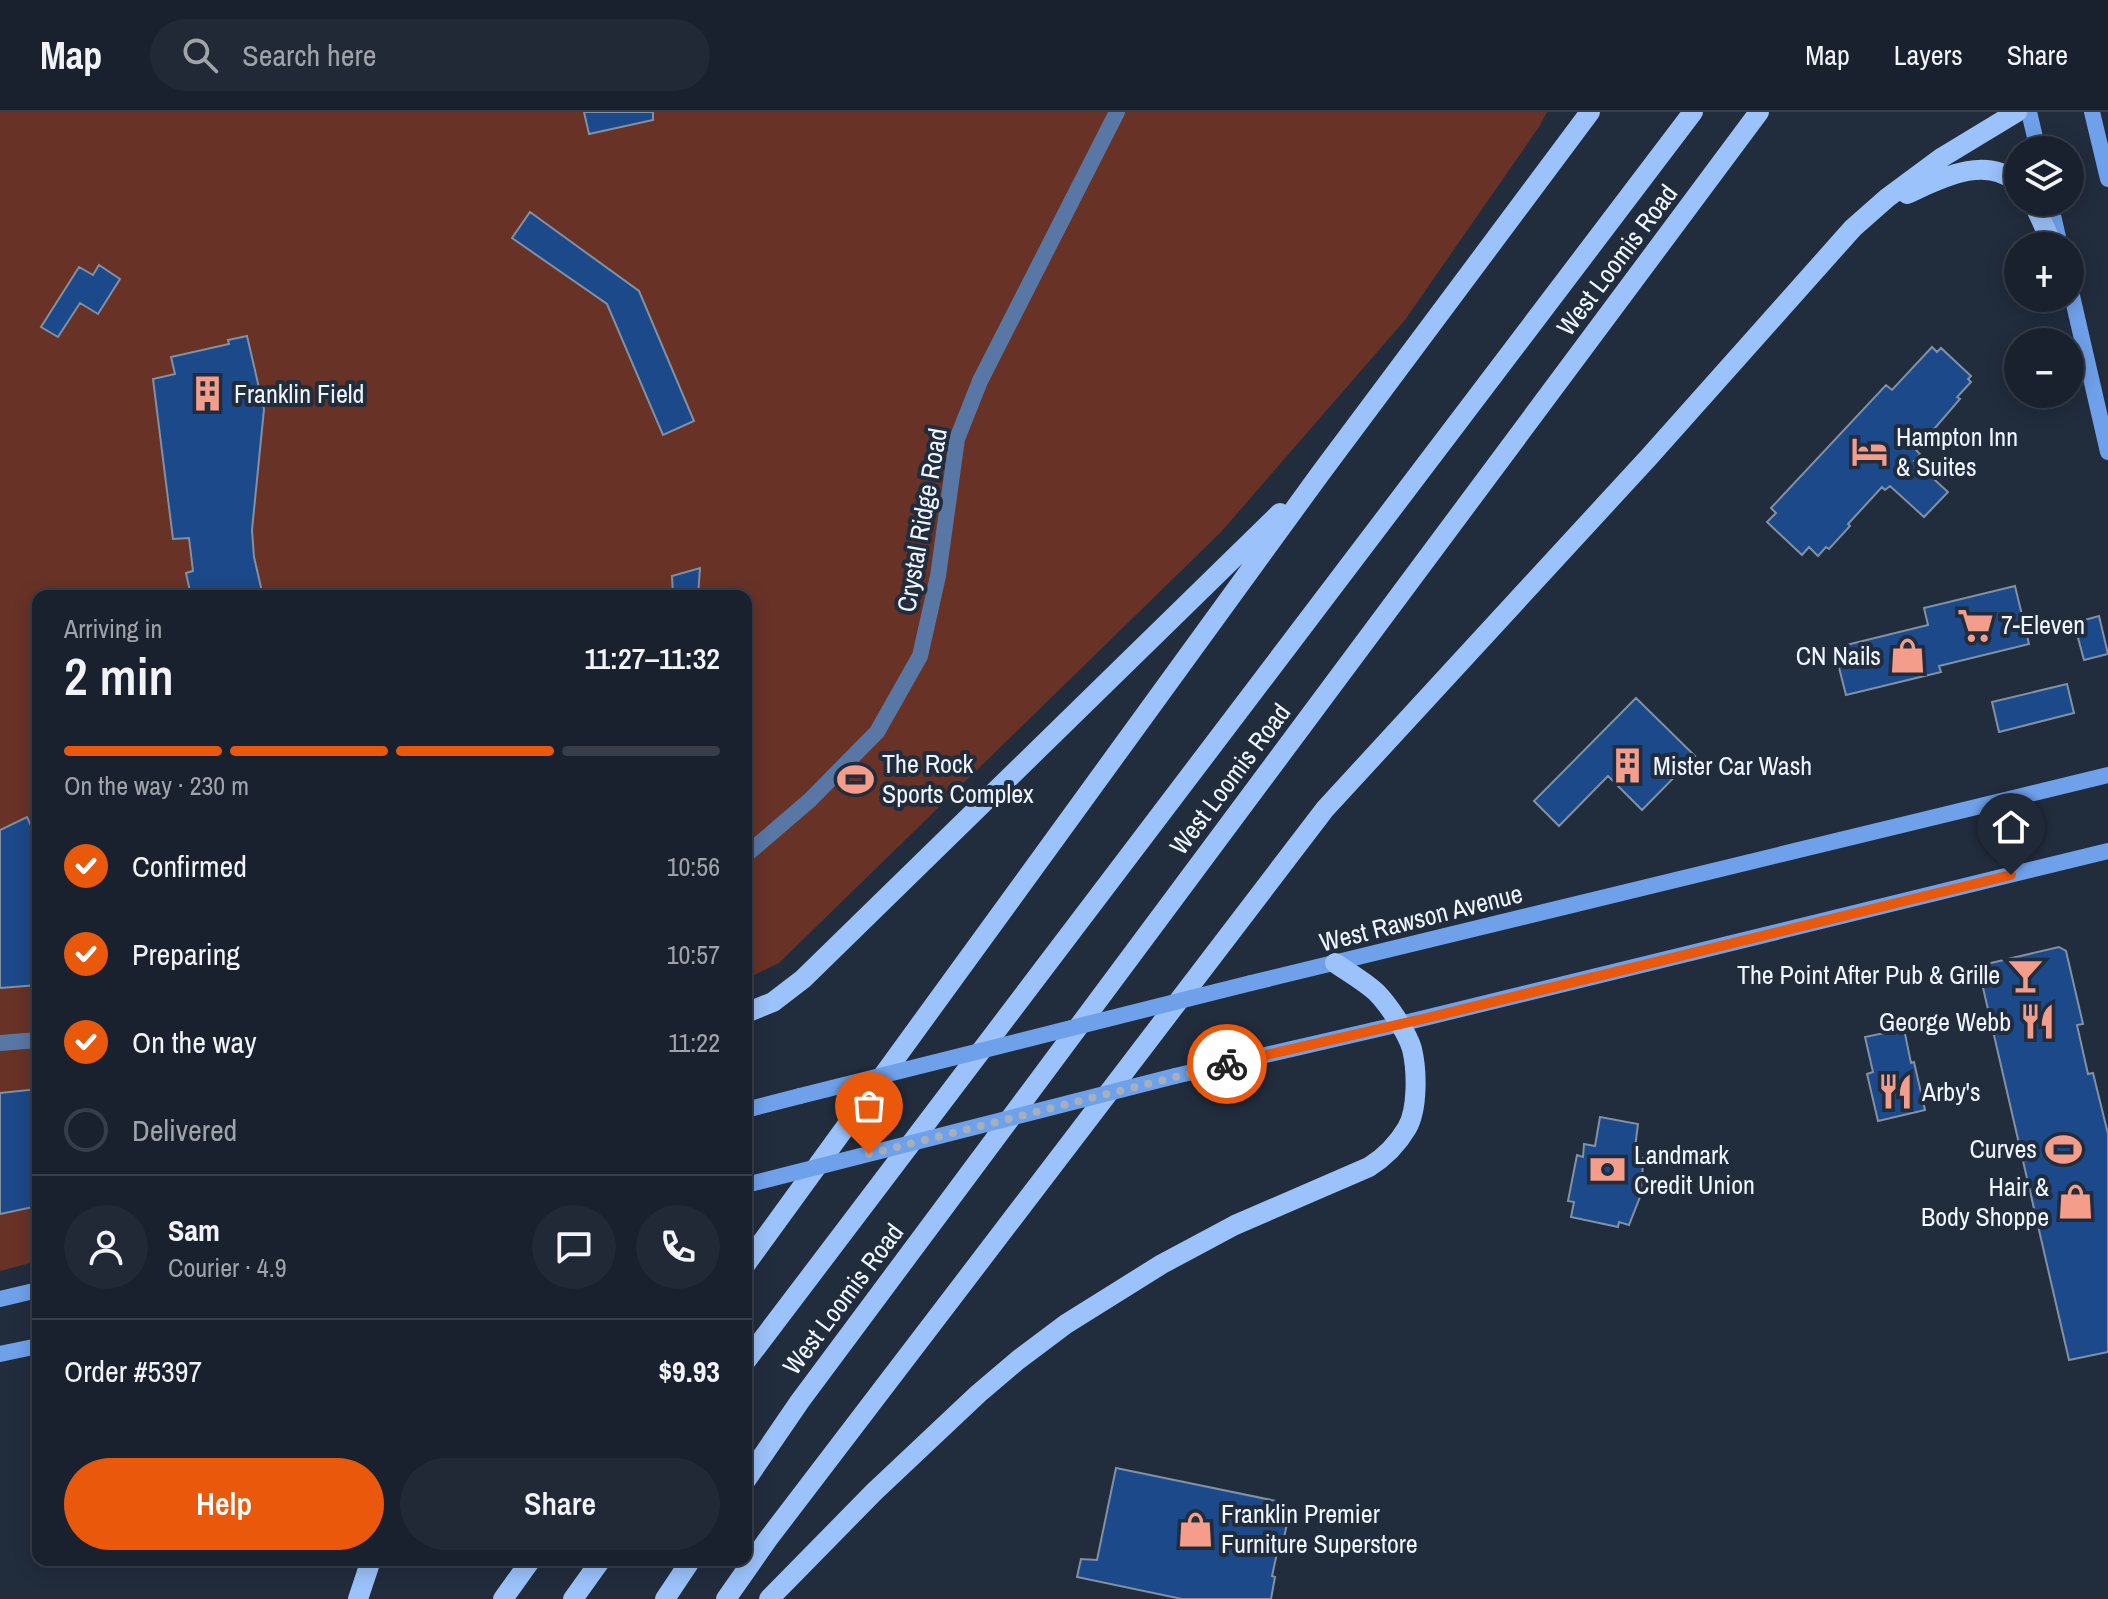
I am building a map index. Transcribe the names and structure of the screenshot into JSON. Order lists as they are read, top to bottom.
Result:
{
  "streets": {
    "main road": ["West Loomis Road", "West Rawson Avenue"],
    "street": ["Crystal Ridge Road"]
  },
  "places": {
    "building": ["Franklin Field", "Mister Car Wash"],
    "hotel": ["Hampton Inn & Suites"],
    "supermarket": ["7-Eleven"],
    "shop": ["CN Nails", "Hair & Body Shoppe", "Franklin Premier Furniture Superstore"],
    "sports": ["The Rock Sports Complex", "Curves"],
    "bar": ["The Point After Pub & Grille"],
    "restaurant": ["George Webb", "Arby's"],
    "bank": ["Landmark Credit Union"]
  },
  "page": {
    "header": "Map",
    "search": "Search here",
    "nav": ["Map", "Layers", "Share"],
    "map_buttons": ["+", "−"],
    "heading": ["2 min", "Arriving in", "11:27–11:32"],
    "panel": [
      "Sam",
      "Courier · 4.9",
      "Order #5397",
      "$9.93"
    ],
    "bar": "On the way · 230 m",
    "list": [
      ["Confirmed", "10:56"],
      ["Preparing", "10:57"],
      ["On the way", "11:22"],
      "Delivered"
    ],
    "buttons": ["Help", "Share"]
  }
}
